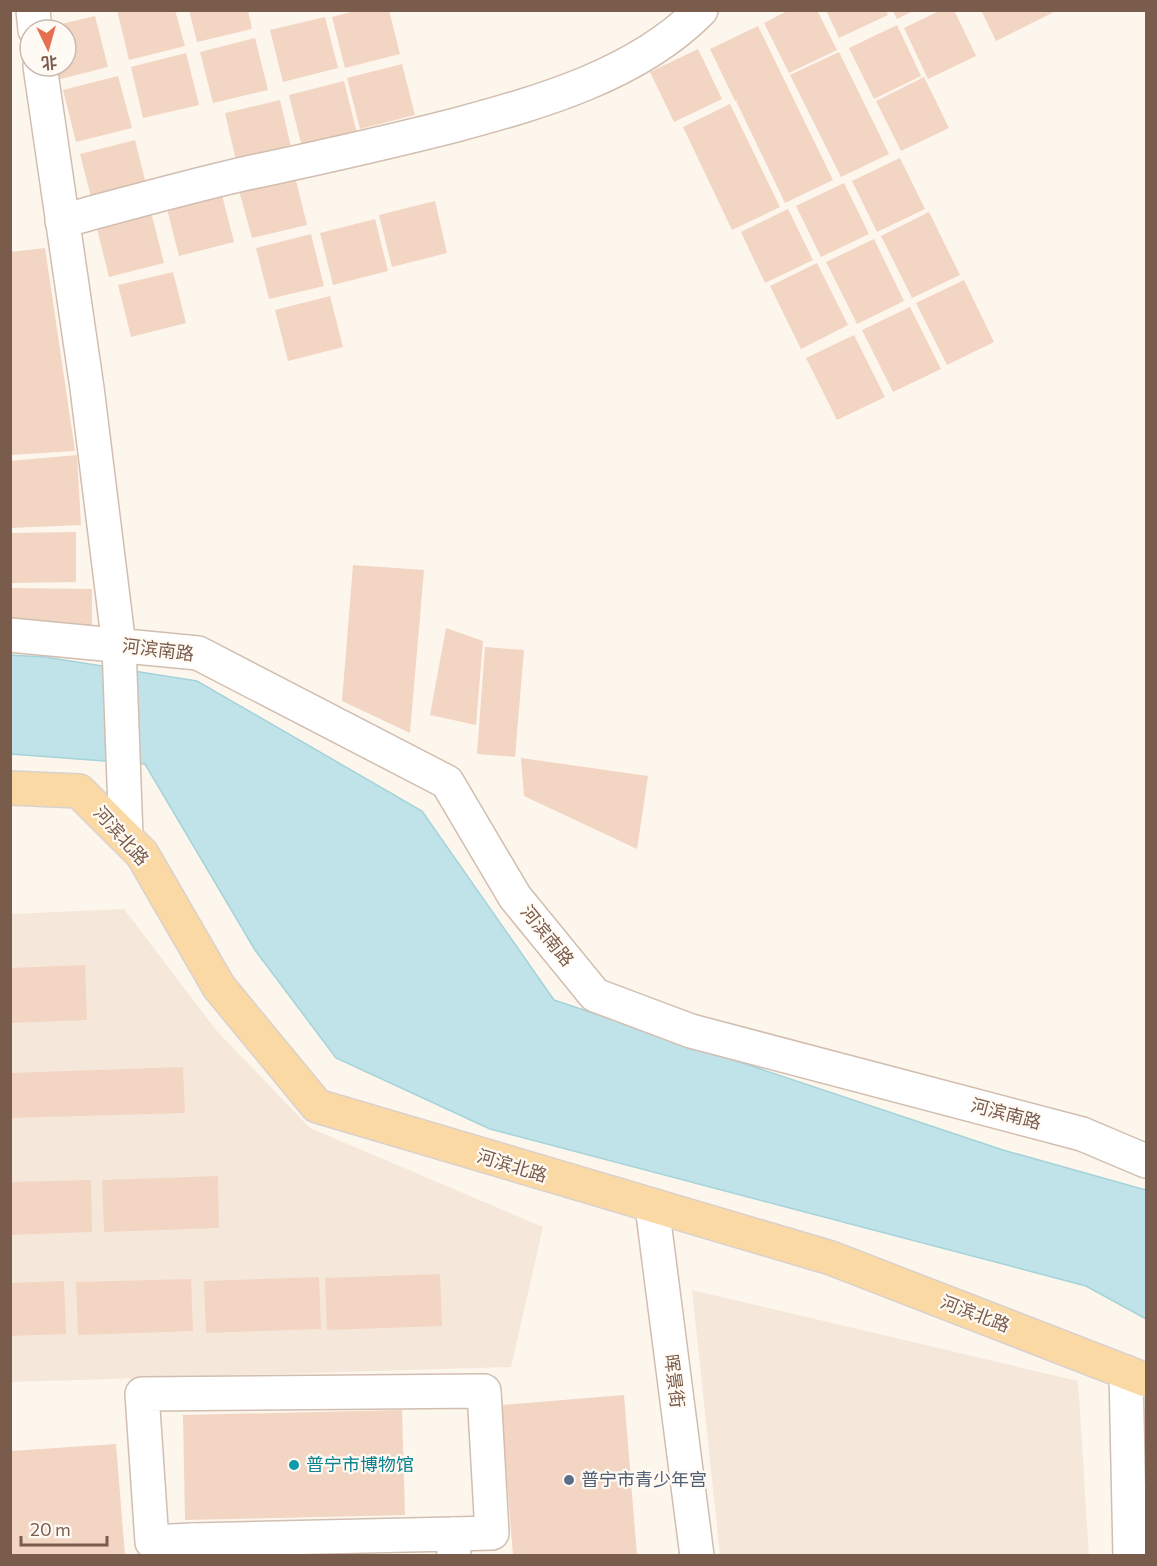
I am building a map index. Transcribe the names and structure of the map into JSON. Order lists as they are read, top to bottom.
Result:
{
  "streets": {
    "main road": ["河滨北路"],
    "street": ["河滨南路", "晖景街"]
  },
  "crossings": [
    ["河滨北路", "晖景街"]
  ],
  "places": ["普宁市博物馆", "普宁市青少年宫"],
  "scale_bar": "20 m",
  "north": "bottom"
}
